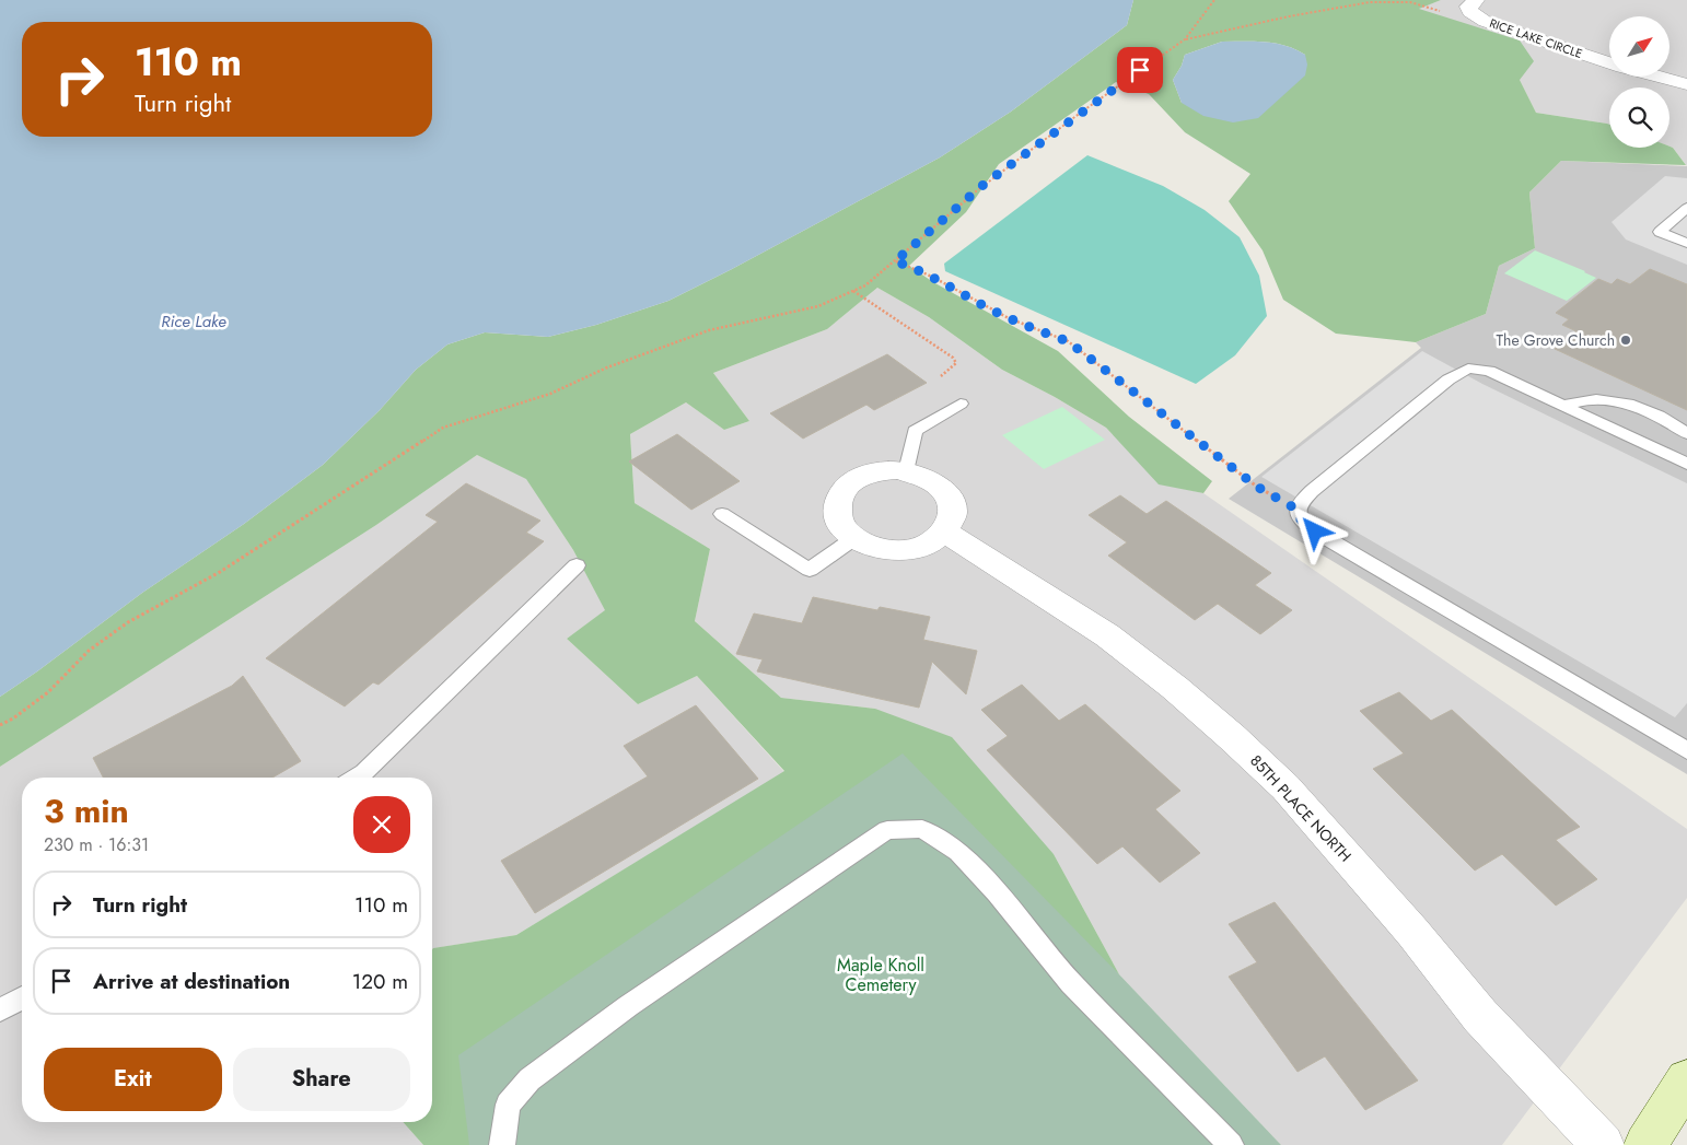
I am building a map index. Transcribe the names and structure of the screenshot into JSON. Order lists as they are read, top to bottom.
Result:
{
  "streets": {
    "street": ["RICE LAKE CIRCLE", "85TH PLACE NORTH"]
  },
  "water": ["Rice Lake"],
  "parks": ["Maple Knoll Cemetery"],
  "places": ["The Grove Church"],
  "north": "top right",
  "page": {
    "turn": ["110 m", "Turn right"],
    "heading": ["3 min", "230 m · 16:31"],
    "list": [
      {
        "name": "Turn right",
        "value": "110 m"
      },
      {
        "name": "Arrive at destination",
        "value": "120 m"
      }
    ],
    "buttons": ["Exit", "Share"]
  }
}
